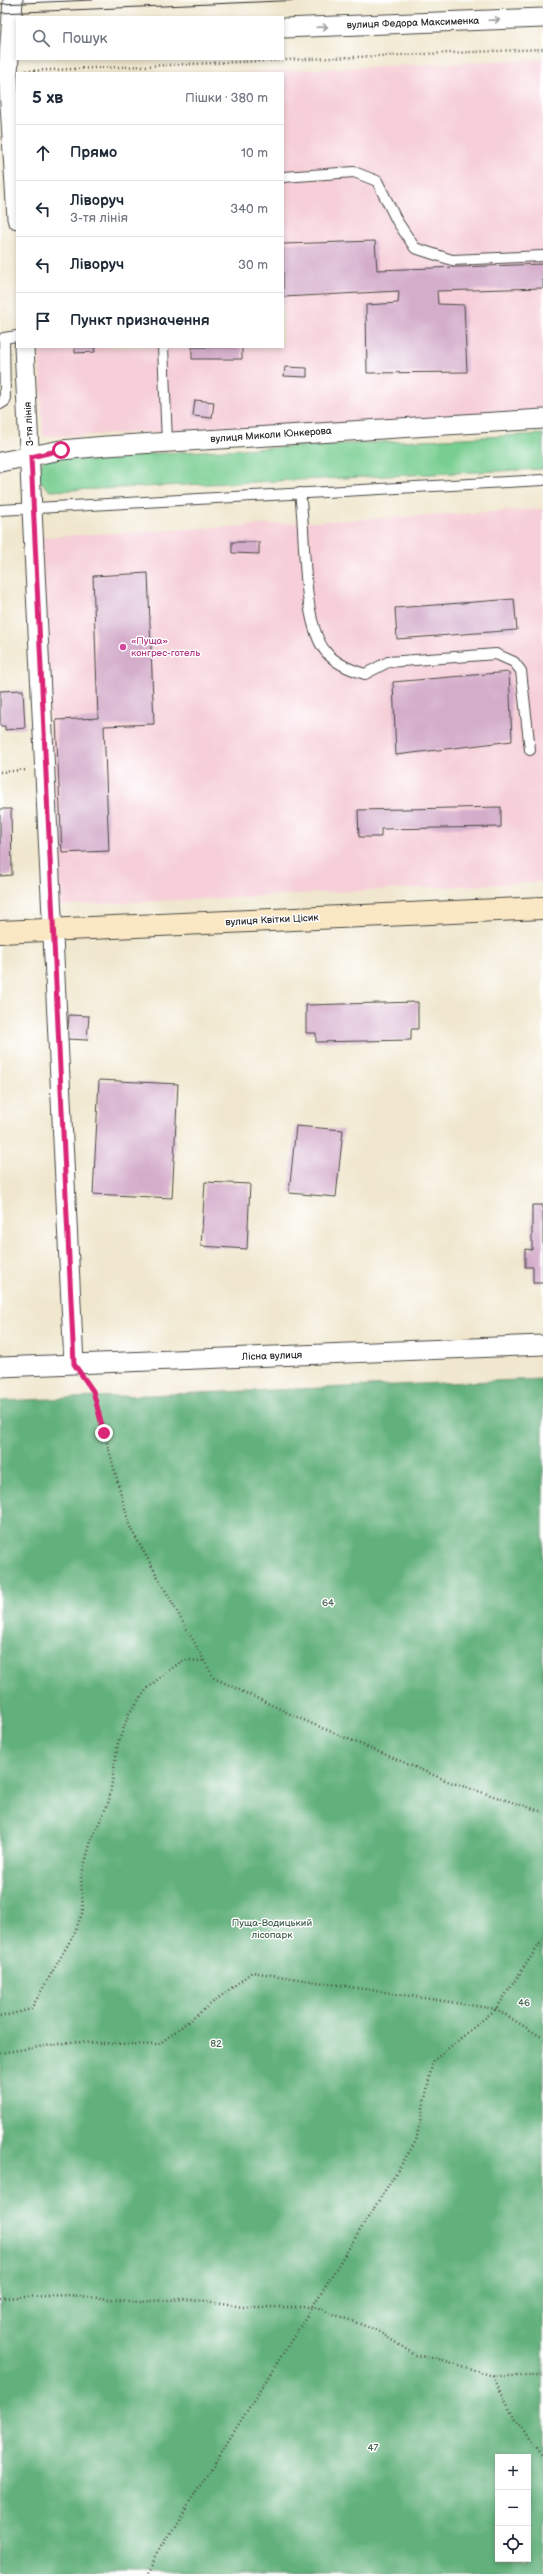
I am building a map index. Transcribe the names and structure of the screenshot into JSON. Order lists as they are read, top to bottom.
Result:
{
  "streets": {
    "street": [
      "вулиця Федора Максименка",
      "3-тя лінія",
      "вулиця Миколи Юнкерова",
      "вулиця Квітки Цісик",
      "Лісна вулиця"
    ]
  },
  "crossings": [
    ["3-тя лінія", "вулиця Миколи Юнкерова"],
    ["3-тя лінія", "вулиця Квітки Цісик"],
    ["3-тя лінія", "Лісна вулиця"]
  ],
  "one_way": ["вулиця Федора Максименка"],
  "parks": [
    "64",
    "Пуща-Водицький лісопарк",
    "46",
    "82",
    "47"
  ],
  "places": ["«Пуща» конгрес-готель"],
  "page": {
    "search": "Пошук",
    "heading": ["5 хв", "Пішки · 380 m"],
    "list": [
      ["Прямо", "10 m"],
      ["Ліворуч", "3-тя лінія", "340 m"],
      ["Ліворуч", "30 m"],
      "Пункт призначення"
    ],
    "map_buttons": ["+", "−"]
  }
}
